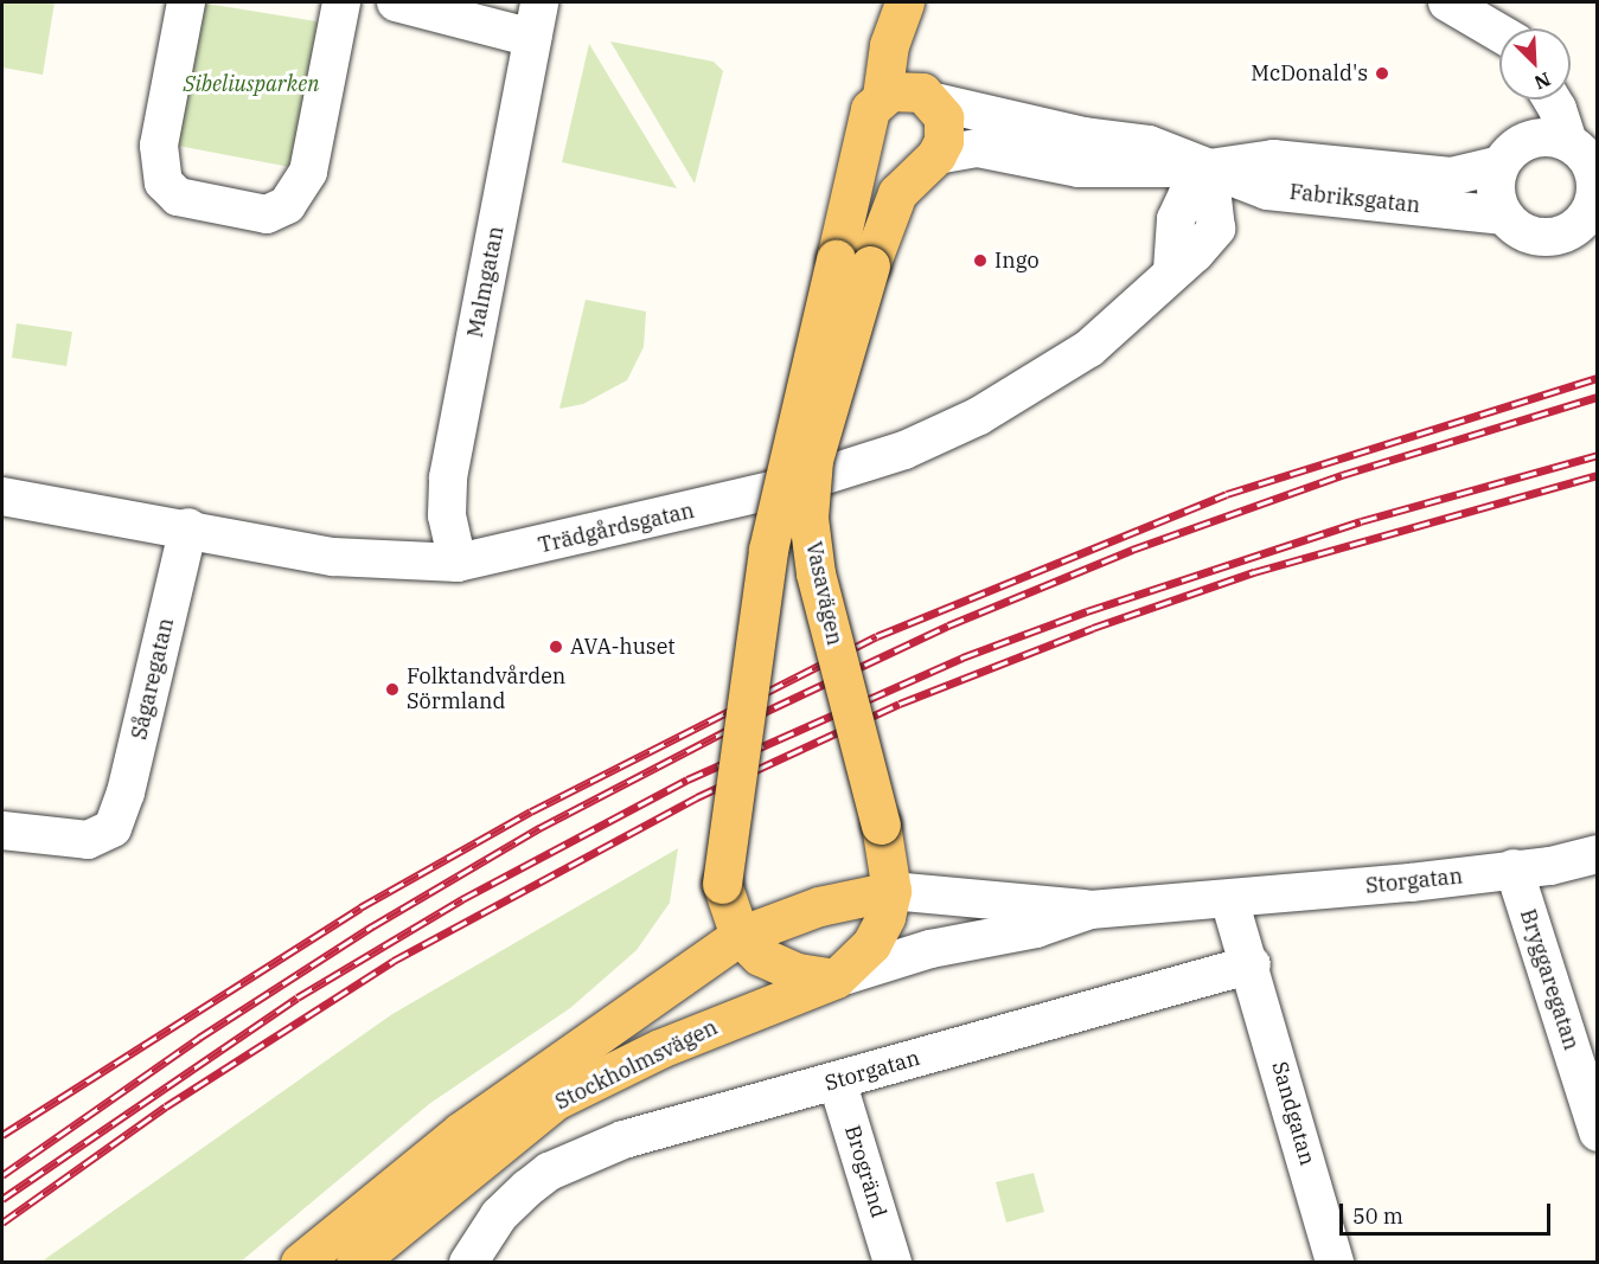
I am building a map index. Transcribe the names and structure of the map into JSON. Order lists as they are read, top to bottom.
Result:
{
  "streets": {
    "main road": ["Vasavägen", "Stockholmsvägen"],
    "street": [
      "Fabriksgatan",
      "Malmgatan",
      "Trädgårdsgatan",
      "Sågaregatan",
      "Storgatan",
      "Bryggaregatan",
      "Sandgatan",
      "Brogränd"
    ]
  },
  "crossings": [
    ["Fabriksgatan", "Trädgårdsgatan"],
    ["Fabriksgatan", "Vasavägen"],
    ["Malmgatan", "Trädgårdsgatan"],
    ["Trädgårdsgatan", "Sågaregatan"],
    ["Vasavägen", "Storgatan"],
    ["Vasavägen", "Stockholmsvägen"],
    ["Storgatan", "Bryggaregatan"],
    ["Storgatan", "Stockholmsvägen"],
    ["Storgatan", "Sandgatan"],
    ["Storgatan", "Brogränd"]
  ],
  "parks": ["Sibeliusparken"],
  "places": [
    "McDonald's",
    "Ingo",
    "AVA-huset",
    "Folktandvården Sörmland"
  ],
  "scale_bar": "50 m",
  "north": "bottom right"
}
